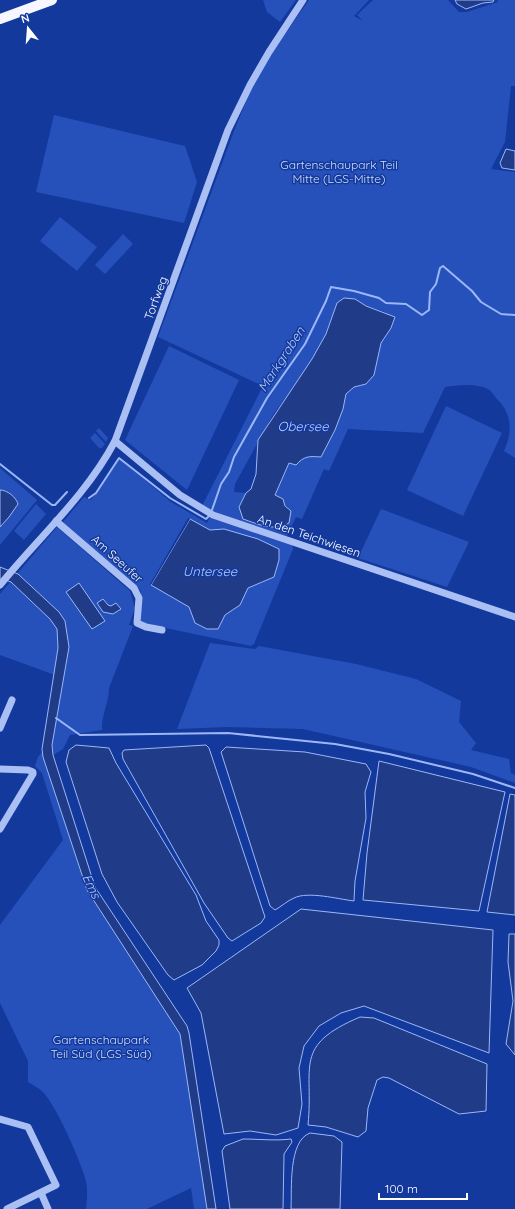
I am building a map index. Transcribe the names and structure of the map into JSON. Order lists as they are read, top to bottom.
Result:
{
  "streets": {
    "street": ["Torfweg", "An den Teichwiesen", "Am Seeufer"]
  },
  "crossings": [
    ["Torfweg", "An den Teichwiesen"],
    ["Torfweg", "Am Seeufer"]
  ],
  "water": [
    "Markgraben",
    "Obersee",
    "Untersee",
    "Ems"
  ],
  "parks": ["Gartenschaupark Teil Mitte (LGS-Mitte)", "Gartenschaupark Teil Süd (LGS-Süd)"],
  "scale_bar": "100 m",
  "north": "top"
}
